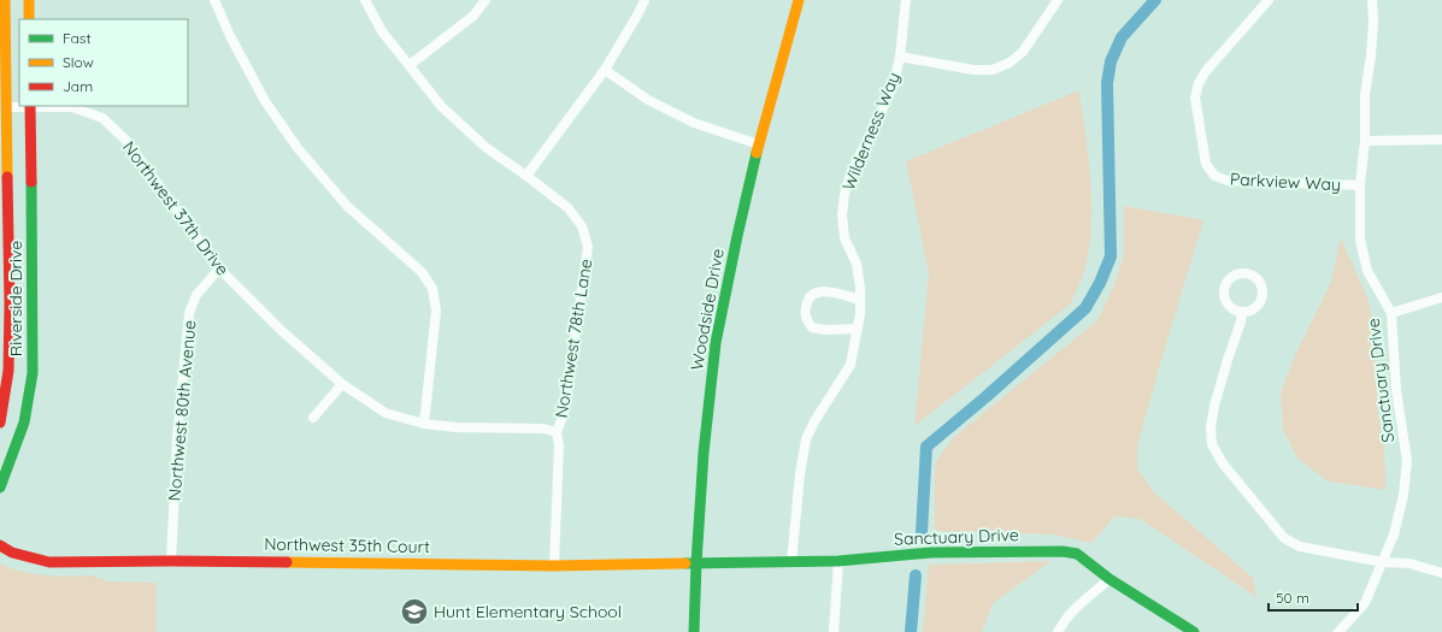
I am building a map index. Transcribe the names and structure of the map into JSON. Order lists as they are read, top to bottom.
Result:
{
  "streets": {
    "street": [
      "Wilderness Way",
      "Parkview Way",
      "Northwest 37th Drive",
      "Riverside Drive",
      "Woodside Drive",
      "Northwest 78th Lane",
      "Sanctuary Drive",
      "Northwest 80th Avenue",
      "Northwest 35th Court"
    ]
  },
  "crossings": [
    ["Wilderness Way", "Sanctuary Drive"],
    ["Parkview Way", "Sanctuary Drive"],
    ["Northwest 37th Drive", "Riverside Drive"],
    ["Northwest 37th Drive", "Northwest 78th Lane"],
    ["Northwest 37th Drive", "Northwest 80th Avenue"],
    ["Woodside Drive", "Sanctuary Drive"],
    ["Woodside Drive", "Northwest 35th Court"],
    ["Northwest 78th Lane", "Northwest 35th Court"],
    ["Sanctuary Drive", "Northwest 35th Court"],
    ["Northwest 80th Avenue", "Northwest 35th Court"]
  ],
  "places": {
    "school or university": ["Hunt Elementary School"]
  },
  "legend": ["Fast", "Slow", "Jam"],
  "scale_bar": "50 m"
}
